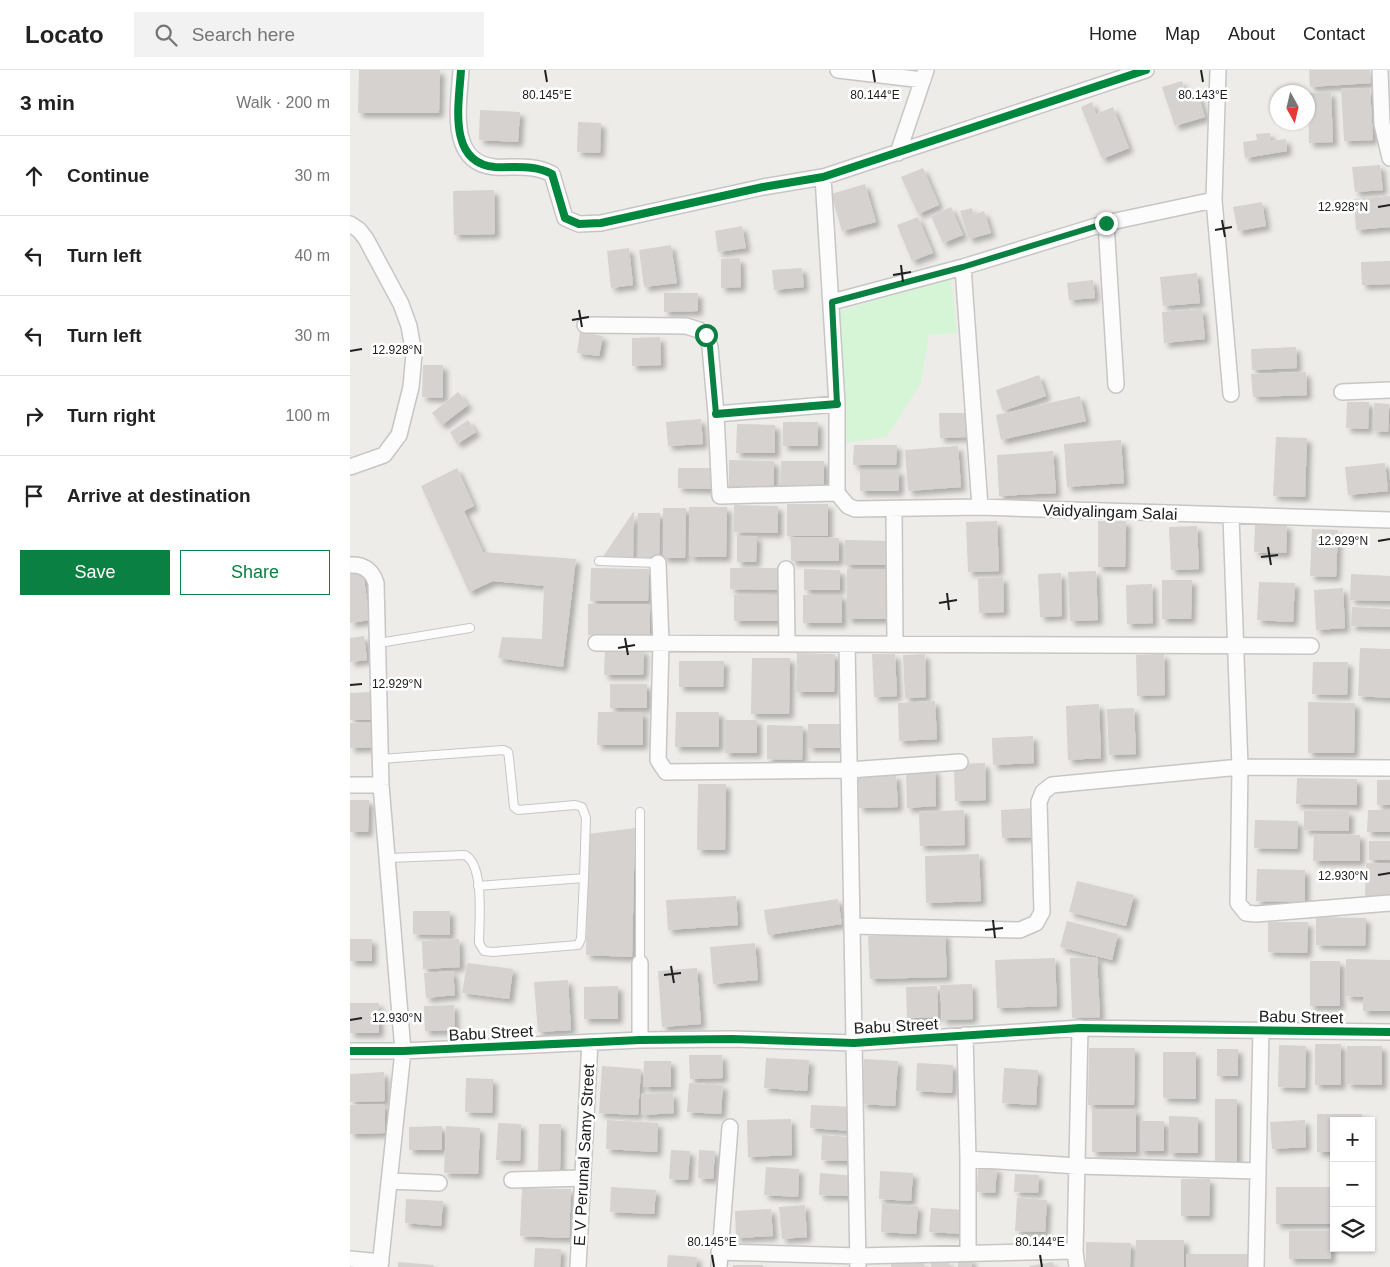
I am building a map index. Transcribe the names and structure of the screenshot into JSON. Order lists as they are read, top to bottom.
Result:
{
  "streets": {
    "street": ["Vaidyalingam Salai", "Babu Street", "E V Perumal Samy Street"]
  },
  "crossings": [
    ["Babu Street", "E V Perumal Samy Street"]
  ],
  "north": "bottom",
  "page": {
    "header": "Locato",
    "search": "Search here",
    "nav": [
      "Home",
      "Map",
      "About",
      "Contact"
    ],
    "heading": ["3 min", "Walk · 200 m"],
    "list": [
      ["Continue", "30 m"],
      ["Turn left", "40 m"],
      ["Turn left", "30 m"],
      ["Turn right", "100 m"],
      "Arrive at destination"
    ],
    "buttons": ["Save", "Share"],
    "map_buttons": ["+", "−"]
  },
  "coordinates": [
    "80.145°E",
    "80.144°E",
    "80.143°E",
    "12.928°N",
    "12.929°N",
    "12.930°N"
  ]
}
